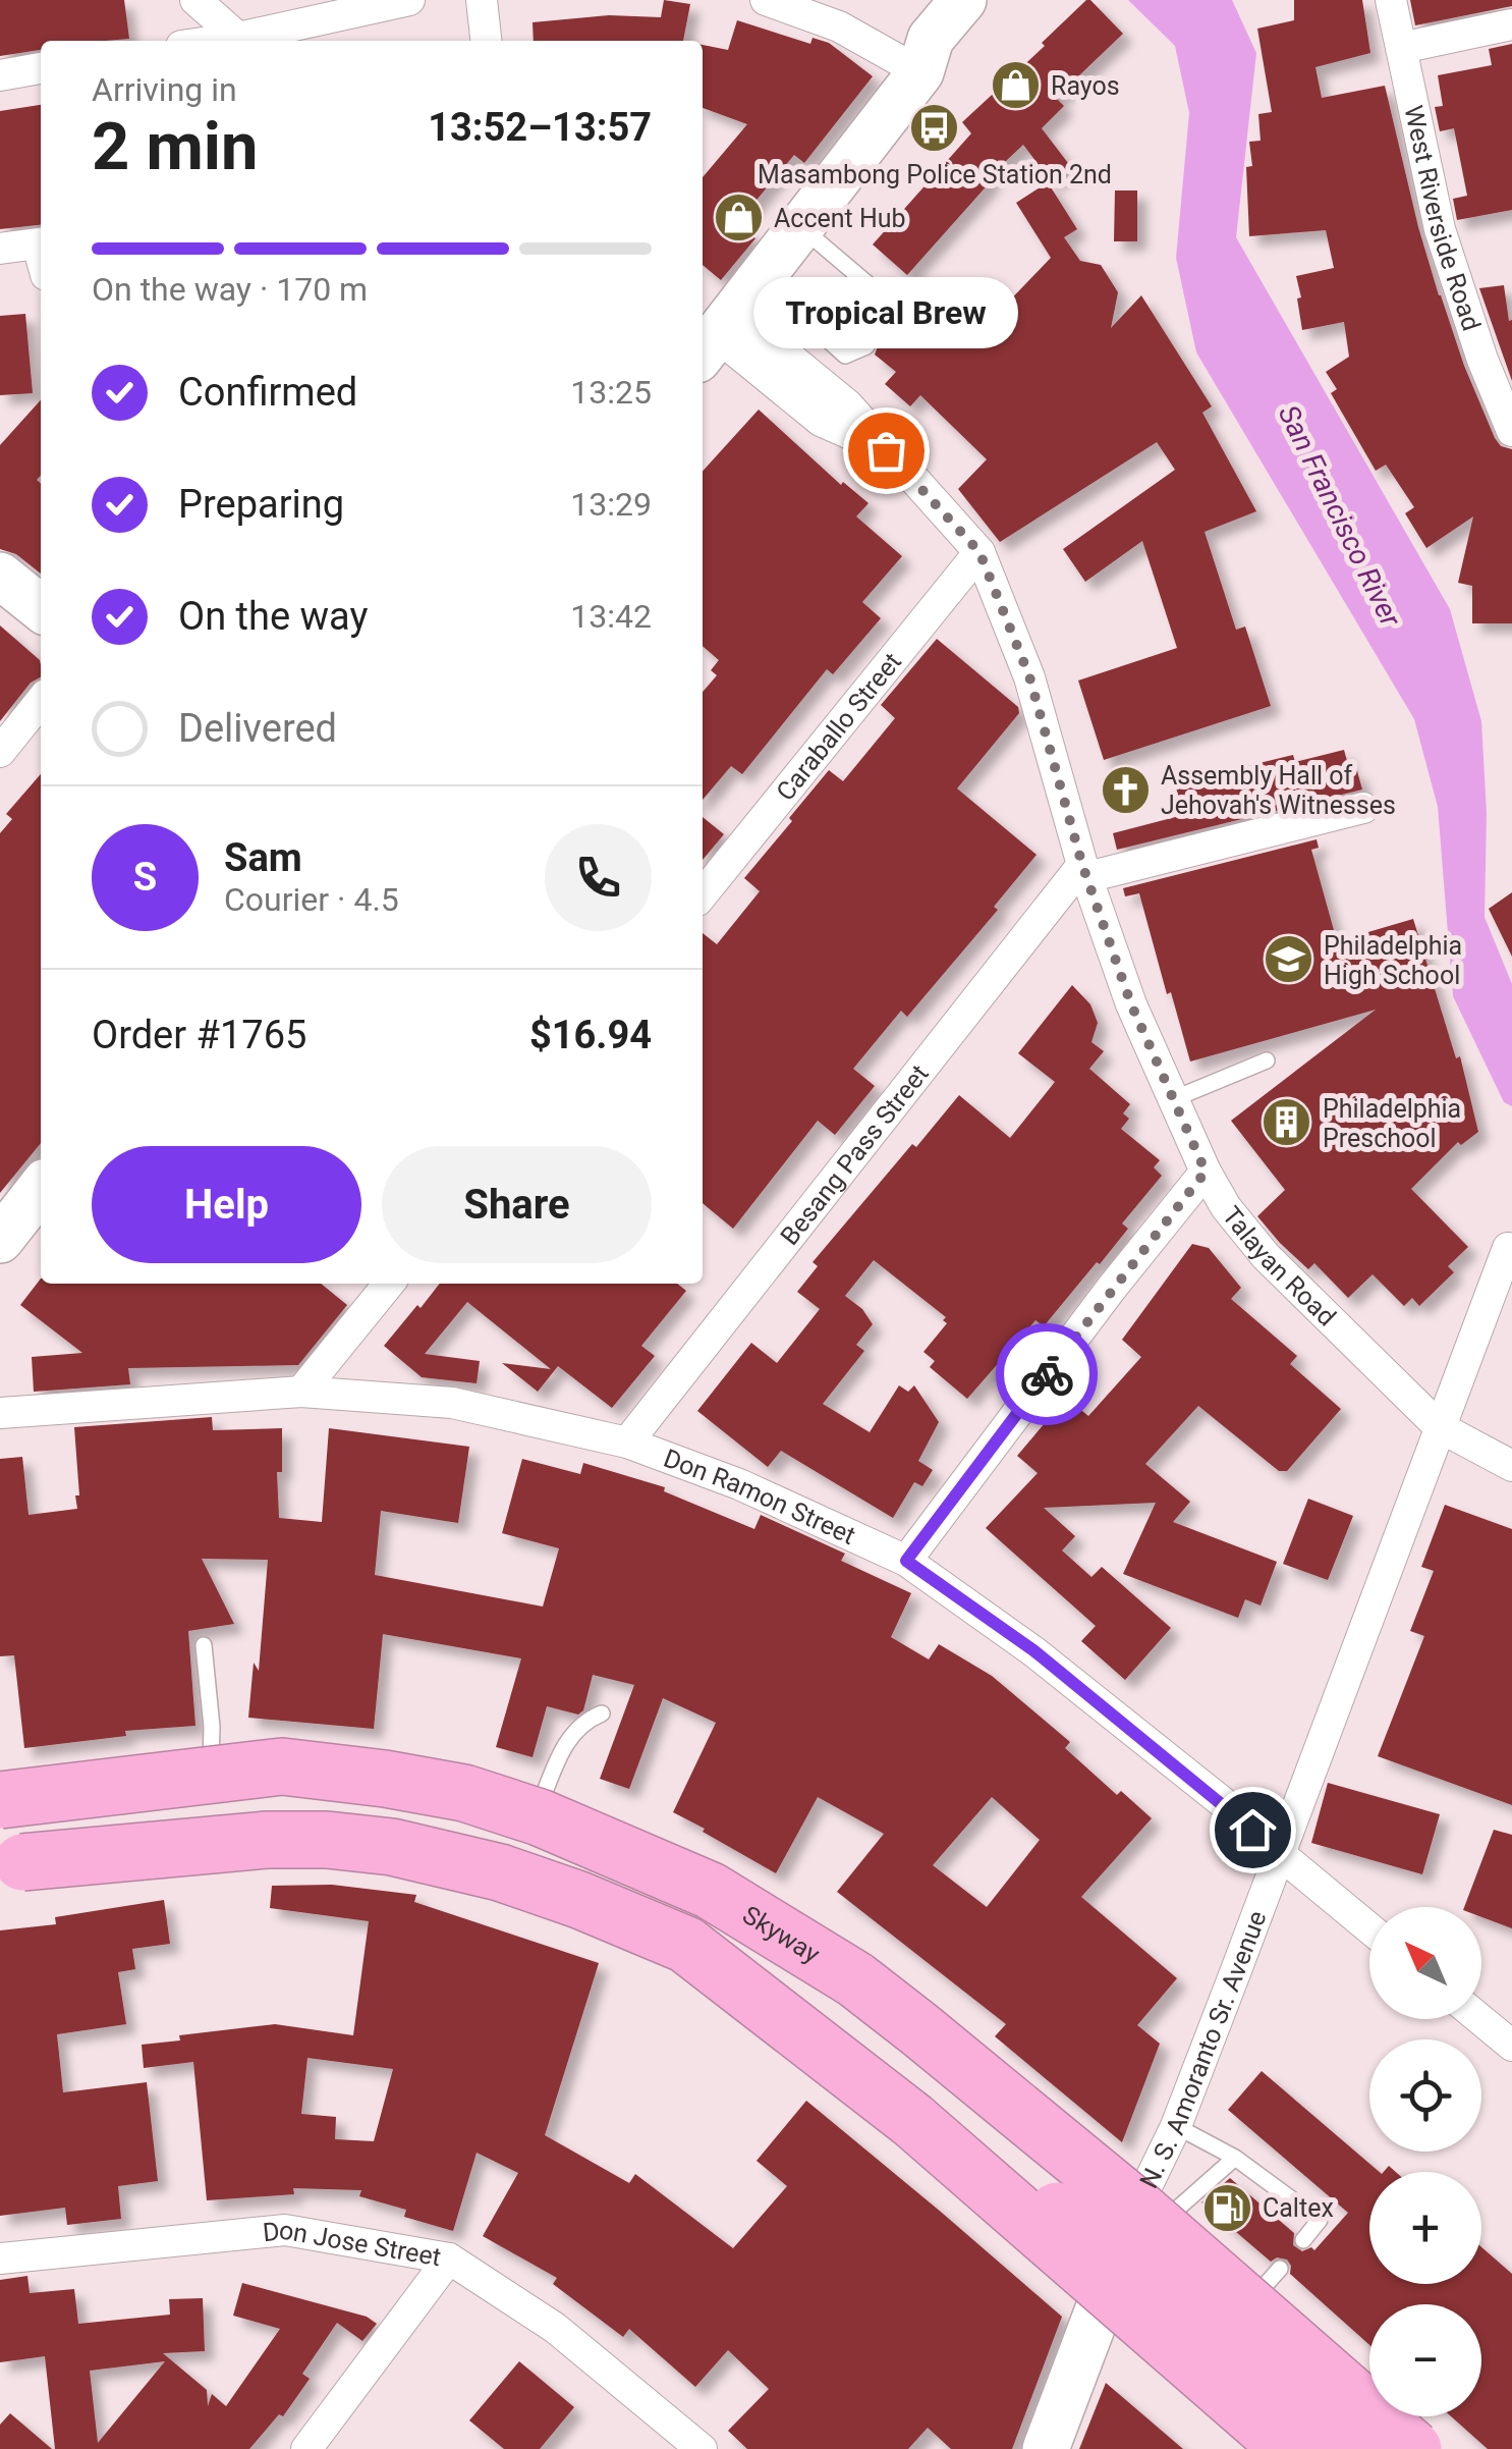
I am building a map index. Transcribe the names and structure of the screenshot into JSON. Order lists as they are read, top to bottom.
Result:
{
  "streets": {
    "highway": ["Skyway"],
    "main road": ["N. S. Amoranto Sr. Avenue"],
    "street": [
      "West Riverside Road",
      "Caraballo Street",
      "Besang Pass Street",
      "Talayan Road",
      "Don Ramon Street",
      "Don Jose Street"
    ]
  },
  "crossings": [
    ["Caraballo Street", "Talayan Road"],
    ["Besang Pass Street", "Talayan Road"],
    ["Besang Pass Street", "Don Ramon Street"],
    ["Talayan Road", "N. S. Amoranto Sr. Avenue"],
    ["Don Ramon Street", "N. S. Amoranto Sr. Avenue"]
  ],
  "water": ["San Francisco River"],
  "places": {
    "shop": ["Rayos", "Accent Hub"],
    "bus stop": ["Masambong Police Station 2nd"],
    "other": ["Tropical Brew"],
    "church": ["Assembly Hall of Jehovah's Witnesses"],
    "school or university": ["Philadelphia High School"],
    "building": ["Philadelphia Preschool"],
    "fuel station": ["Caltex"]
  },
  "north": "top left",
  "page": {
    "heading": ["2 min", "Arriving in", "13:52–13:57"],
    "panel": [
      "Sam",
      "Courier · 4.5",
      "Order #1765",
      "$16.94"
    ],
    "bar": "On the way · 170 m",
    "bubble": "Tropical Brew",
    "list": [
      ["Confirmed", "13:25"],
      ["Preparing", "13:29"],
      ["On the way", "13:42"],
      "Delivered"
    ],
    "round": "S",
    "buttons": ["Help", "Share"],
    "map_buttons": ["+", "−"]
  }
}
